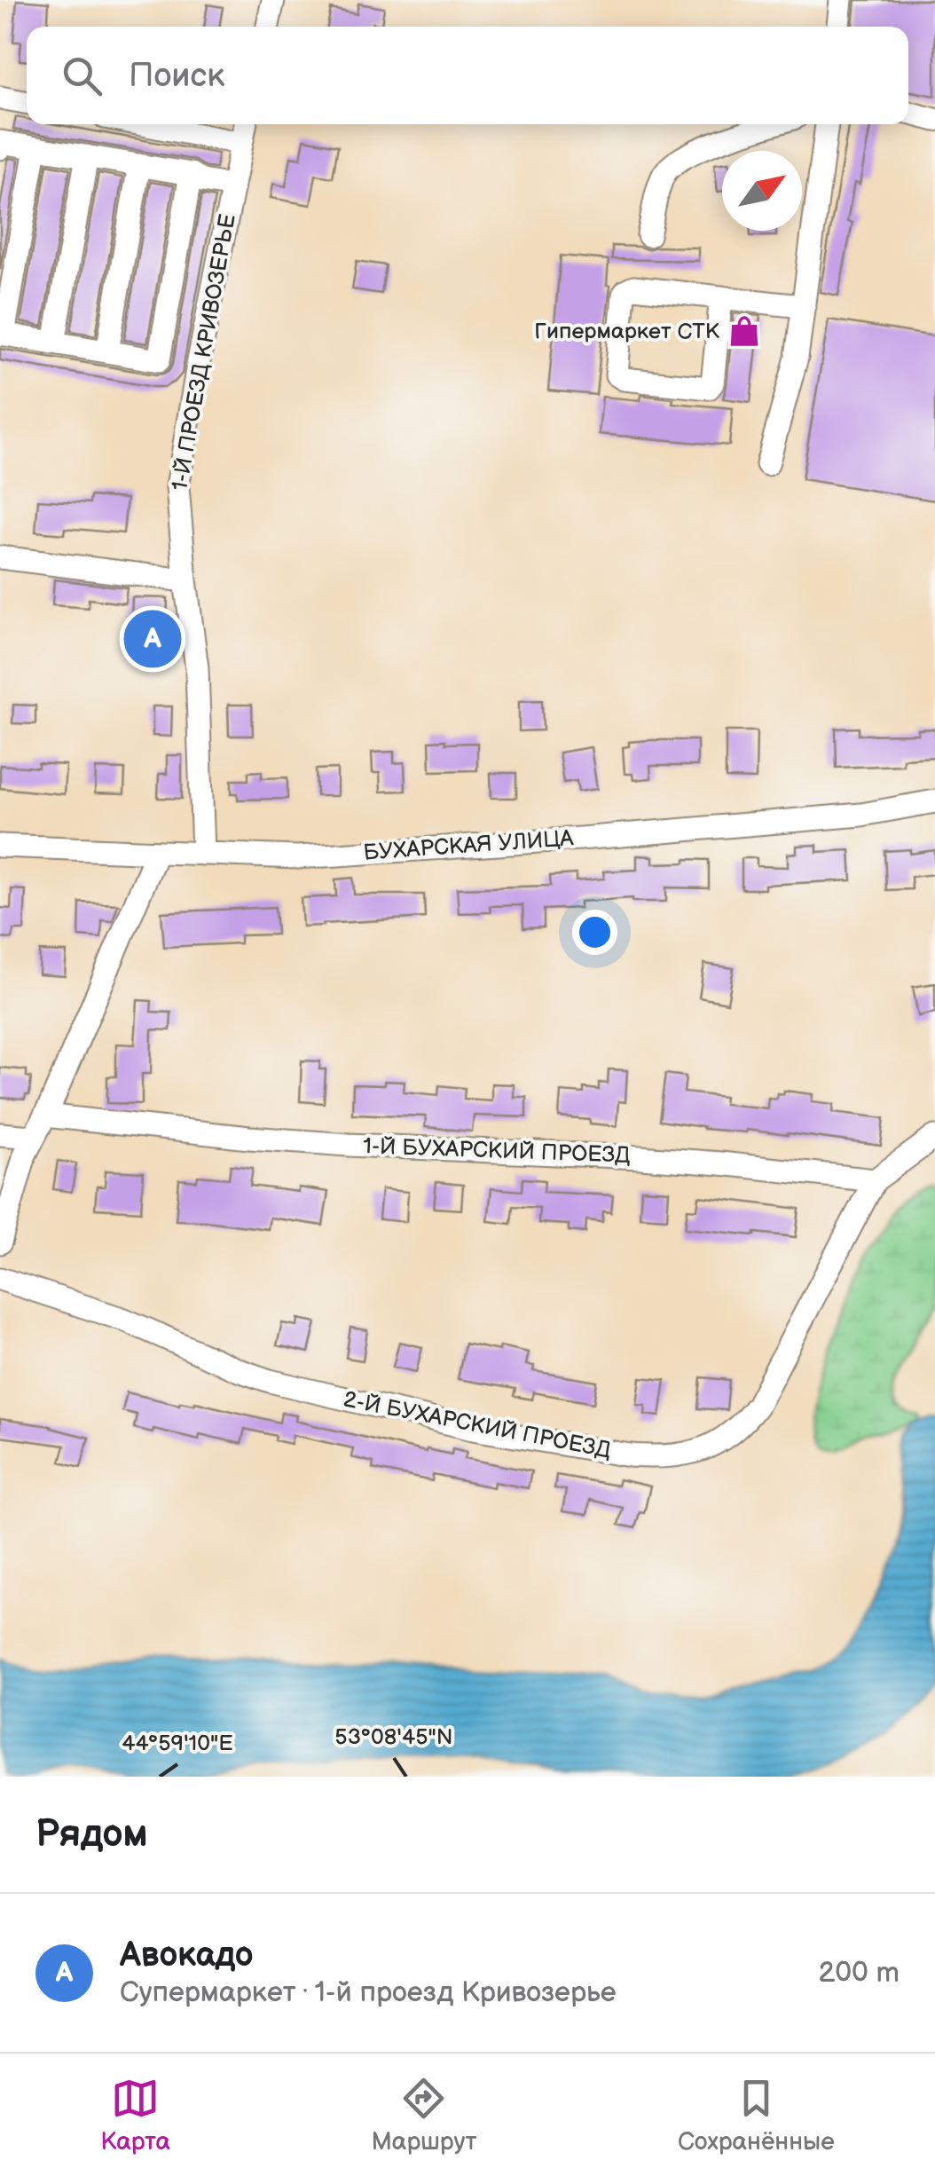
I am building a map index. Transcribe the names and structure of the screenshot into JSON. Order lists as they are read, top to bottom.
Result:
{
  "streets": {
    "street": [
      "1-Й ПРОЕЗД КРИВОЗЕРЬЕ",
      "БУХАРСКАЯ УЛИЦА",
      "1-Й БУХАРСКИЙ ПРОЕЗД",
      "2-Й БУХАРСКИЙ ПРОЕЗД"
    ]
  },
  "crossings": [
    ["1-Й ПРОЕЗД КРИВОЗЕРЬЕ", "БУХАРСКАЯ УЛИЦА"],
    ["1-Й БУХАРСКИЙ ПРОЕЗД", "2-Й БУХАРСКИЙ ПРОЕЗД"]
  ],
  "places": {
    "shop": ["Гипермаркет СТК"]
  },
  "north": "top right",
  "page": {
    "search": "Поиск",
    "pins": "A",
    "heading": "Рядом",
    "list": [
      {
        "mark": "A",
        "name": "Авокадо",
        "note": "Супермаркет · 1-й проезд Кривозерье",
        "value": "200 m"
      }
    ],
    "nav": ["Карта", "Маршрут", "Сохранённые"]
  },
  "coordinates": ["53°08'45\"N", "44°59'10\"E"]
}
